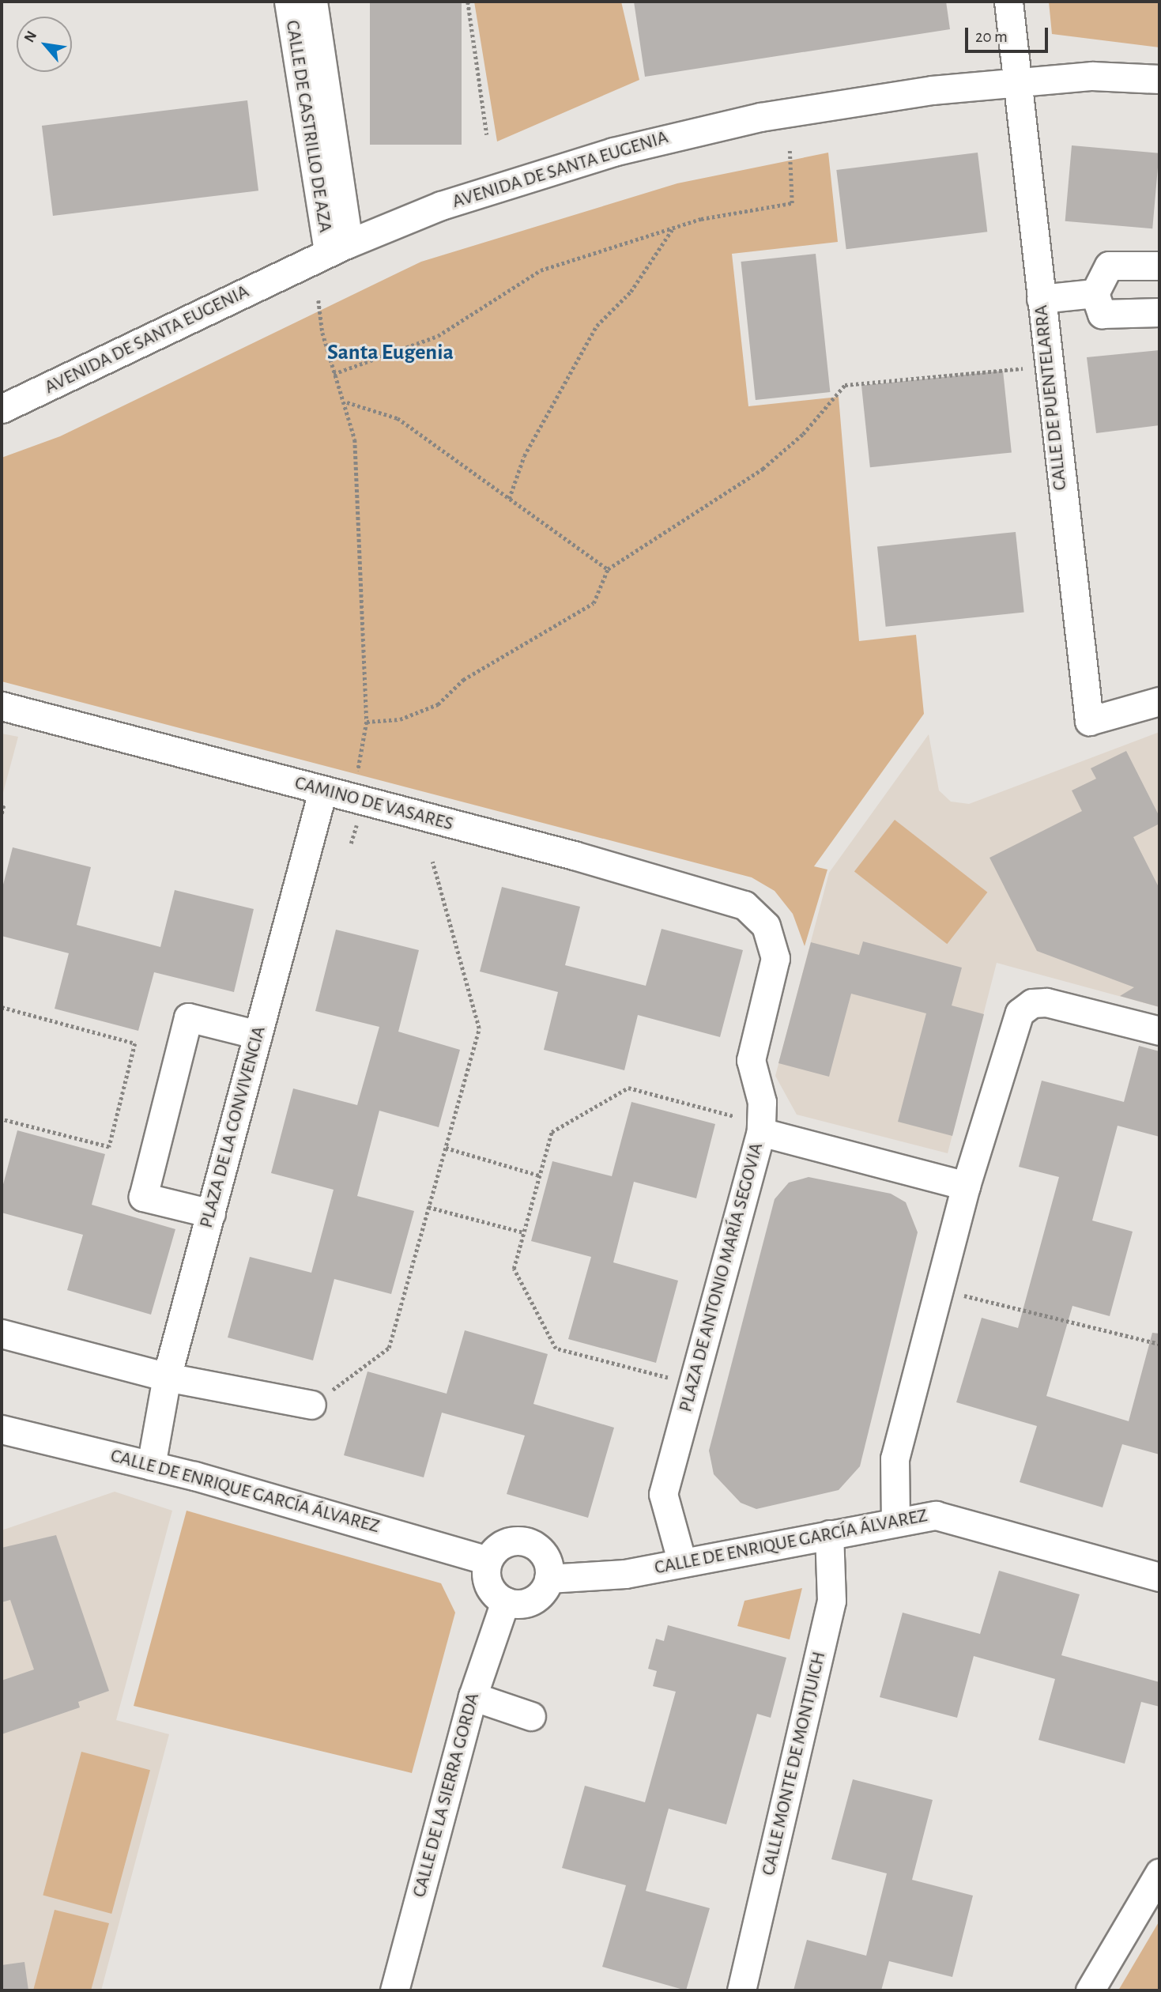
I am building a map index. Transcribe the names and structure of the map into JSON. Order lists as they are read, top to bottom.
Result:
{
  "streets": {
    "street": [
      "CALLE DE CASTRILLO DE AZA",
      "AVENIDA DE SANTA EUGENIA",
      "CALLE DE PUENTELARRA",
      "CAMINO DE VASARES",
      "PLAZA DE LA CONVIVENCIA",
      "PLAZA DE ANTONIO MARÍA SEGOVIA",
      "CALLE DE ENRIQUE GARCÍA ÁLVAREZ",
      "CALLE MONTE DE MONTJUICH",
      "CALLE DE LA SIERRA GORDA"
    ]
  },
  "crossings": [
    ["CALLE DE CASTRILLO DE AZA", "AVENIDA DE SANTA EUGENIA"],
    ["AVENIDA DE SANTA EUGENIA", "CALLE DE PUENTELARRA"],
    ["CAMINO DE VASARES", "PLAZA DE LA CONVIVENCIA"],
    ["CAMINO DE VASARES", "PLAZA DE ANTONIO MARÍA SEGOVIA"],
    ["PLAZA DE LA CONVIVENCIA", "CALLE DE ENRIQUE GARCÍA ÁLVAREZ"],
    ["PLAZA DE ANTONIO MARÍA SEGOVIA", "CALLE DE ENRIQUE GARCÍA ÁLVAREZ"],
    ["CALLE DE ENRIQUE GARCÍA ÁLVAREZ", "CALLE MONTE DE MONTJUICH"],
    ["CALLE DE ENRIQUE GARCÍA ÁLVAREZ", "CALLE DE LA SIERRA GORDA"]
  ],
  "districts": ["Santa Eugenia"],
  "scale_bar": "20 m",
  "north": "top left"
}
